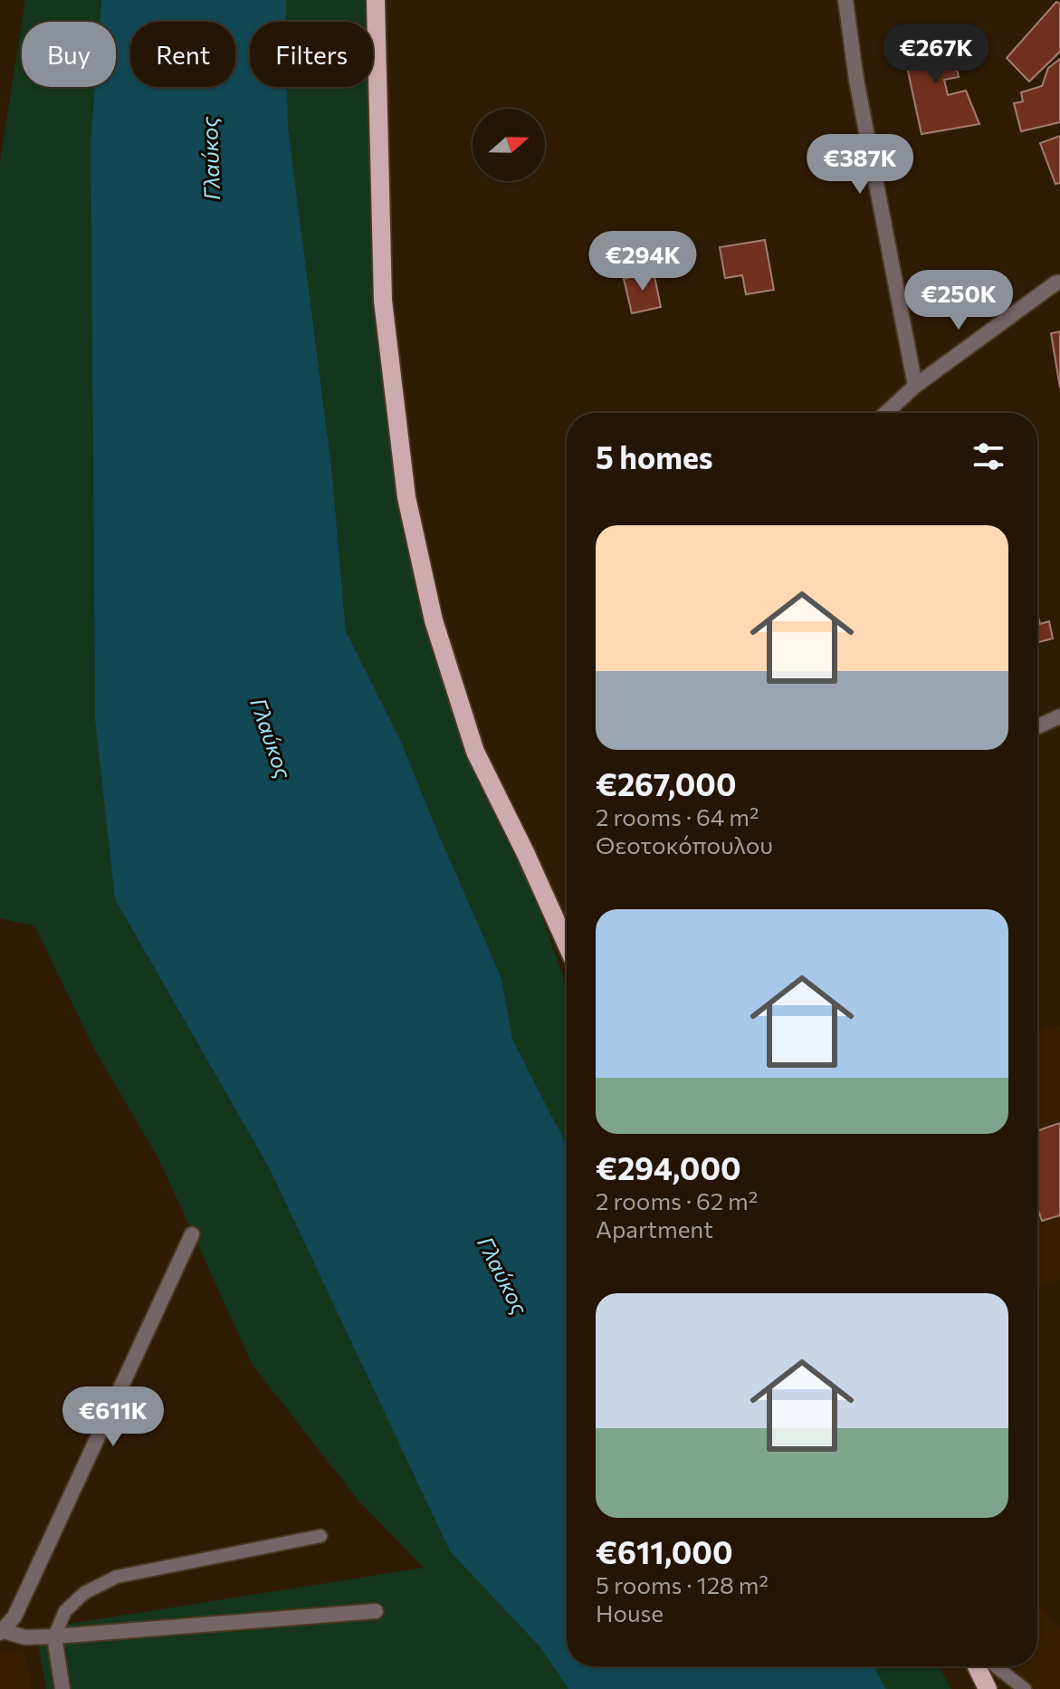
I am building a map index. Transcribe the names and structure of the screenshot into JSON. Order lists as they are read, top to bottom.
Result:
{
  "water": ["Γλαύκος"],
  "north": "right",
  "page": {
    "chip": ["Buy", "Rent", "Filters"],
    "price": [
      "€267K",
      "€387K",
      "€294K",
      "€250K",
      "€611K"
    ],
    "heading": "5 homes",
    "list": [
      {
        "name": "€267,000",
        "note": "2 rooms · 64 m² · Θεοτοκόπουλου"
      },
      {
        "name": "€294,000",
        "note": "2 rooms · 62 m² · Apartment"
      },
      {
        "name": "€611,000",
        "note": "5 rooms · 128 m² · House"
      }
    ]
  }
}
